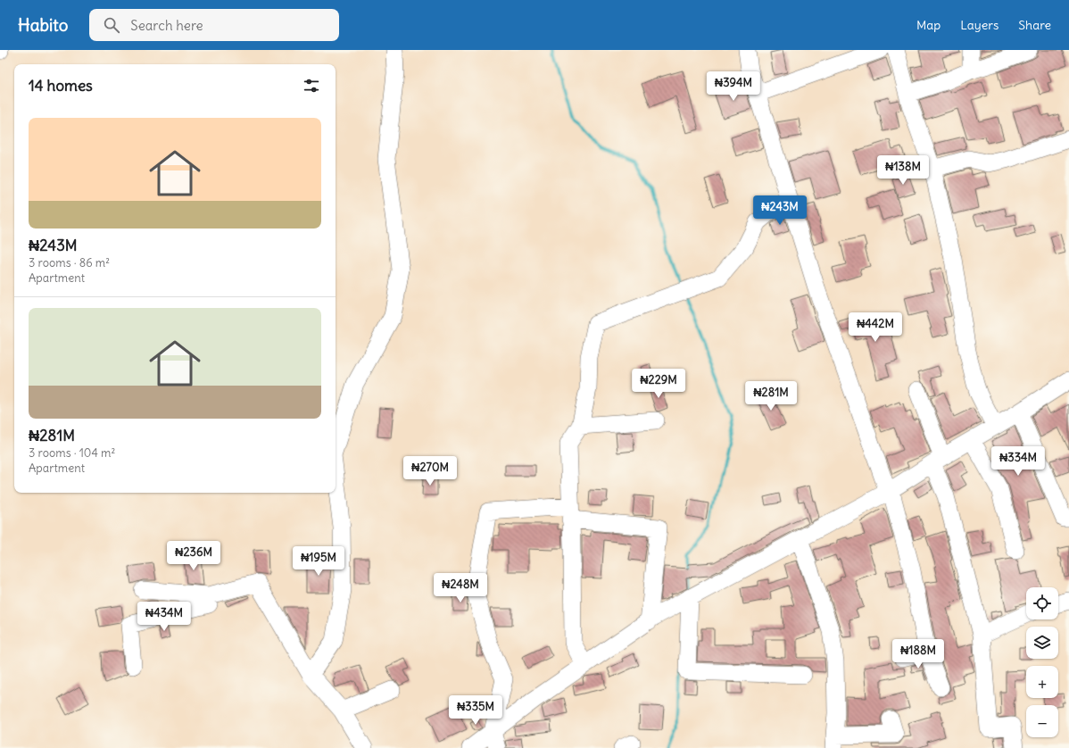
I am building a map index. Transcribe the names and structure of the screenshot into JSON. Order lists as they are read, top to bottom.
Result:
{
  "page": {
    "header": "Habito",
    "search": "Search here",
    "nav": ["Map", "Layers", "Share"],
    "heading": "14 homes",
    "price": [
      "₦394M",
      "₦138M",
      "₦243M",
      "₦442M",
      "₦229M",
      "₦281M",
      "₦334M",
      "₦270M",
      "₦236M",
      "₦195M",
      "₦248M",
      "₦434M",
      "₦188M",
      "₦335M"
    ],
    "list": [
      {
        "name": "₦243M",
        "note": "3 rooms · 86 m² · Apartment"
      },
      {
        "name": "₦281M",
        "note": "3 rooms · 104 m² · Apartment"
      }
    ],
    "map_buttons": ["+", "−"]
  }
}
